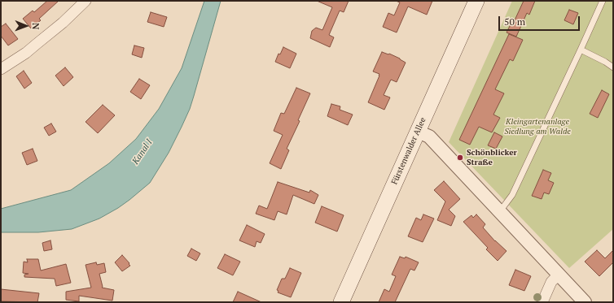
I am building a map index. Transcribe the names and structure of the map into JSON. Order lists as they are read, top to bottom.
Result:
{
  "streets": {
    "main road": ["Fürstenwalder Allee"]
  },
  "water": ["Kanal I"],
  "parks": ["Kleingartenanlage Siedlung am Walde"],
  "places": ["Schönblicker Straße"],
  "scale_bar": "50 m",
  "north": "right"
}
